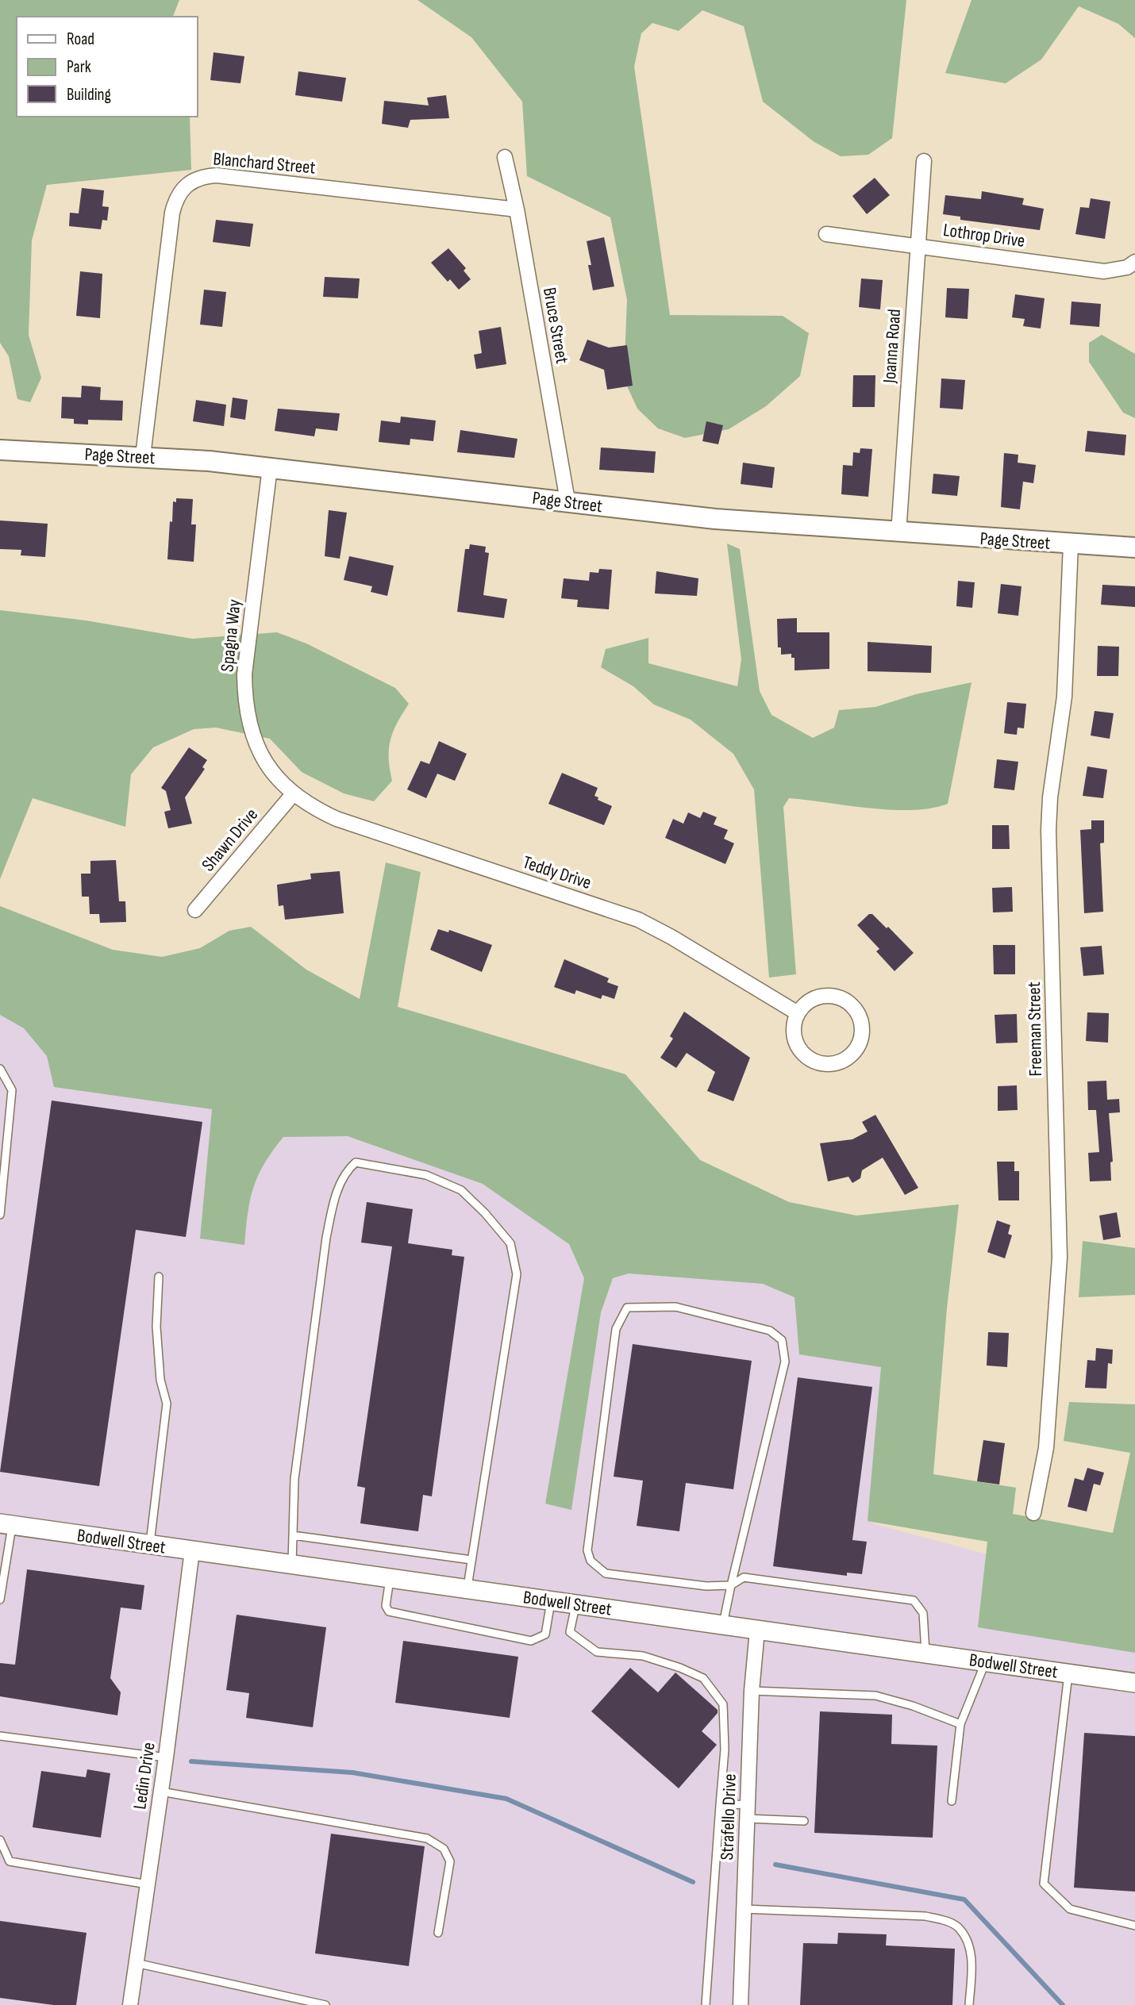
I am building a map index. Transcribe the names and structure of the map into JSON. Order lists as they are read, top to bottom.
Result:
{
  "streets": {
    "main road": ["Page Street"],
    "street": [
      "Blanchard Street",
      "Lothrop Drive",
      "Bruce Street",
      "Joanna Road",
      "Spagna Way",
      "Shawn Drive",
      "Teddy Drive",
      "Freeman Street",
      "Bodwell Street",
      "Ledin Drive",
      "Strafello Drive"
    ]
  },
  "crossings": [
    ["Blanchard Street", "Bruce Street"],
    ["Blanchard Street", "Page Street"],
    ["Lothrop Drive", "Joanna Road"],
    ["Bruce Street", "Page Street"],
    ["Joanna Road", "Page Street"],
    ["Page Street", "Spagna Way"],
    ["Page Street", "Freeman Street"],
    ["Spagna Way", "Shawn Drive"],
    ["Spagna Way", "Teddy Drive"],
    ["Shawn Drive", "Teddy Drive"],
    ["Bodwell Street", "Ledin Drive"],
    ["Bodwell Street", "Strafello Drive"]
  ],
  "legend": ["Road", "Park", "Building"]
}
